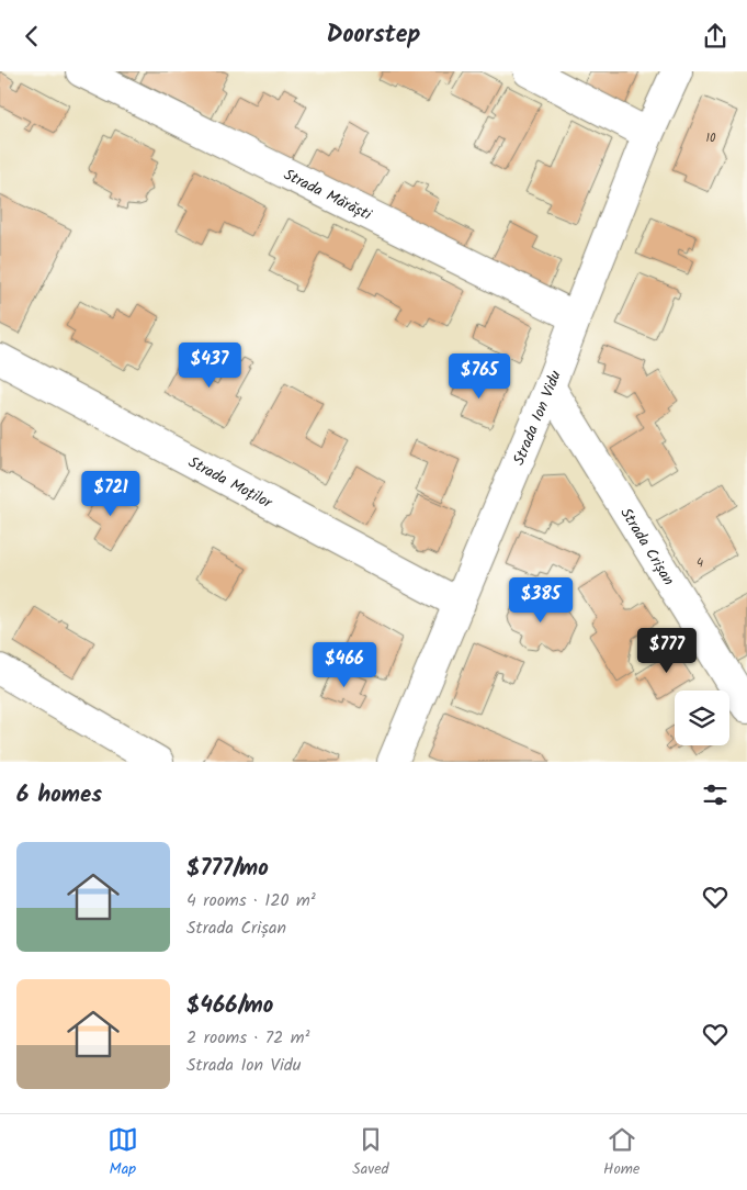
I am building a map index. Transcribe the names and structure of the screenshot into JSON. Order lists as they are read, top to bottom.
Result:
{
  "streets": {
    "street": [
      "Strada Mărăști",
      "Strada Ion Vidu",
      "Strada Moților",
      "Strada Crișan"
    ]
  },
  "crossings": [
    ["Strada Mărăști", "Strada Ion Vidu"],
    ["Strada Ion Vidu", "Strada Moților"],
    ["Strada Ion Vidu", "Strada Crișan"]
  ],
  "house_numbers": ["10", "4"],
  "page": {
    "header": "Doorstep",
    "price": [
      "$437",
      "$765",
      "$721",
      "$385",
      "$777",
      "$466"
    ],
    "heading": "6 homes",
    "list": [
      {
        "name": "$777/mo",
        "note": "4 rooms · 120 m² · Strada Crișan"
      },
      {
        "name": "$466/mo",
        "note": "2 rooms · 72 m² · Strada Ion Vidu"
      }
    ],
    "tabs": ["Map", "Saved", "Home"]
  }
}
